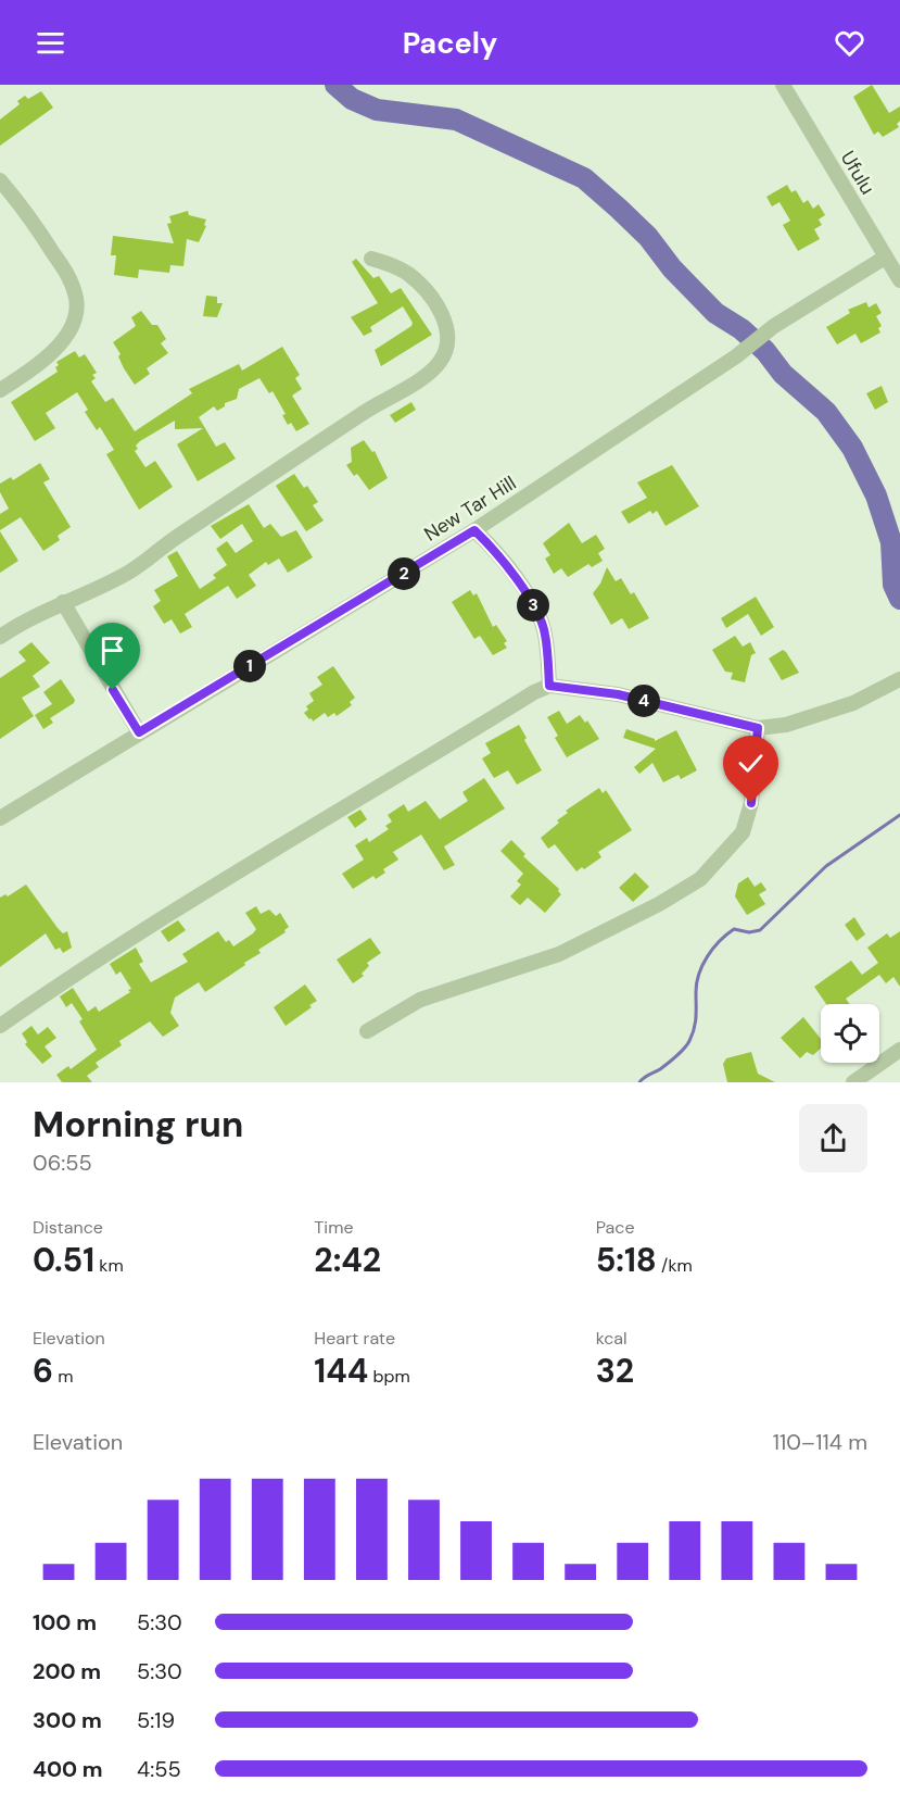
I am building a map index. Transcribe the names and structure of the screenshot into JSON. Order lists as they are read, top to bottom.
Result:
{
  "streets": {
    "street": ["Ufulu", "New Tar Hill"]
  },
  "crossings": [
    ["Ufulu", "New Tar Hill"]
  ],
  "page": {
    "header": "Pacely",
    "pins": [
      "2",
      "3",
      "1",
      "4"
    ],
    "heading": ["Morning run", "06:55"],
    "stats": [
      ["Distance", "0.51 km"],
      ["Time", "2:42"],
      ["Pace", "5:18 /km"],
      ["Elevation", "6 m"],
      ["Heart rate", "144 bpm"],
      ["kcal", "32"]
    ],
    "chart": ["Elevation", "110–114 m"],
    "list": [
      {
        "name": "100 m",
        "note": "5:30"
      },
      {
        "name": "200 m",
        "note": "5:30"
      },
      {
        "name": "300 m",
        "note": "5:19"
      },
      {
        "name": "400 m",
        "note": "4:55"
      }
    ]
  }
}
